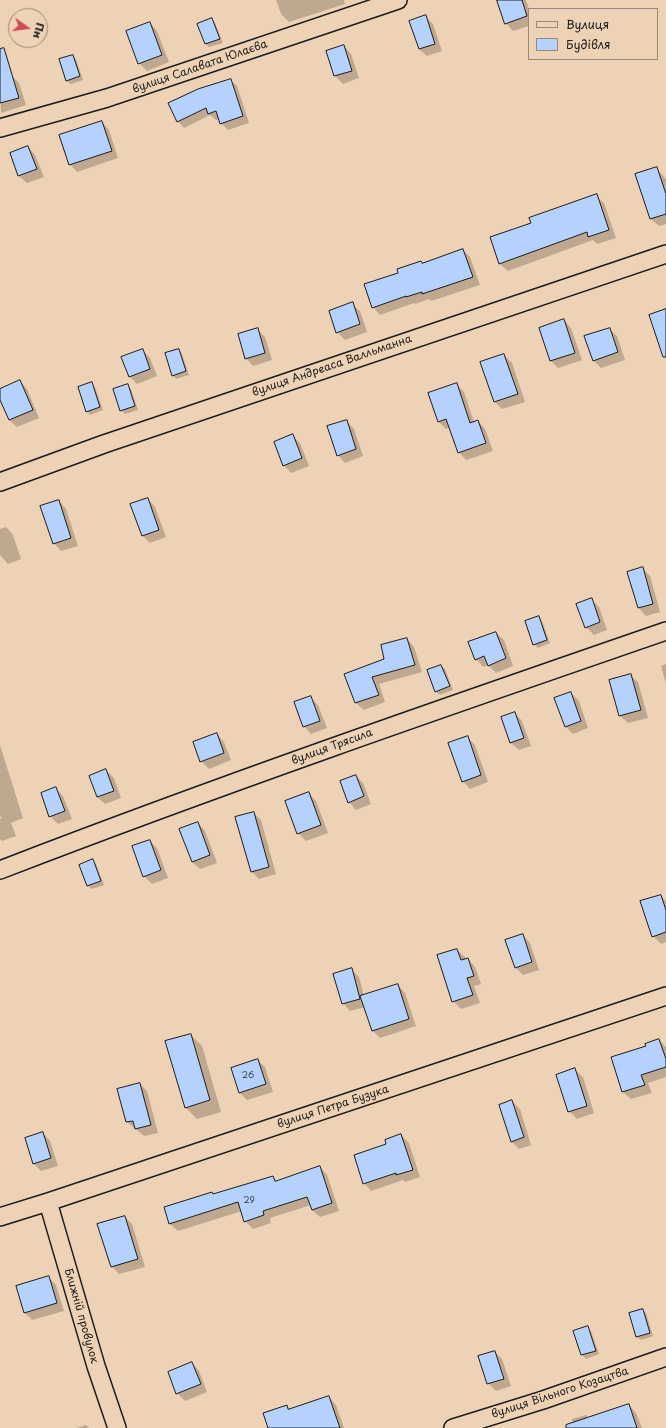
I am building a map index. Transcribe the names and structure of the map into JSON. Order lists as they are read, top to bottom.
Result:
{
  "streets": {
    "street": [
      "вулиця Салавата Юлаєва",
      "вулиця Андреаса Валльманна",
      "вулиця Трясила",
      "вулиця Петра Бузука",
      "Ближній провулок",
      "вулиця Вільного Козацтва"
    ]
  },
  "crossings": [
    ["вулиця Петра Бузука", "Ближній провулок"]
  ],
  "house_numbers": ["26", "29"],
  "legend": ["Вулиця", "Будівля"],
  "north": "right"
}
